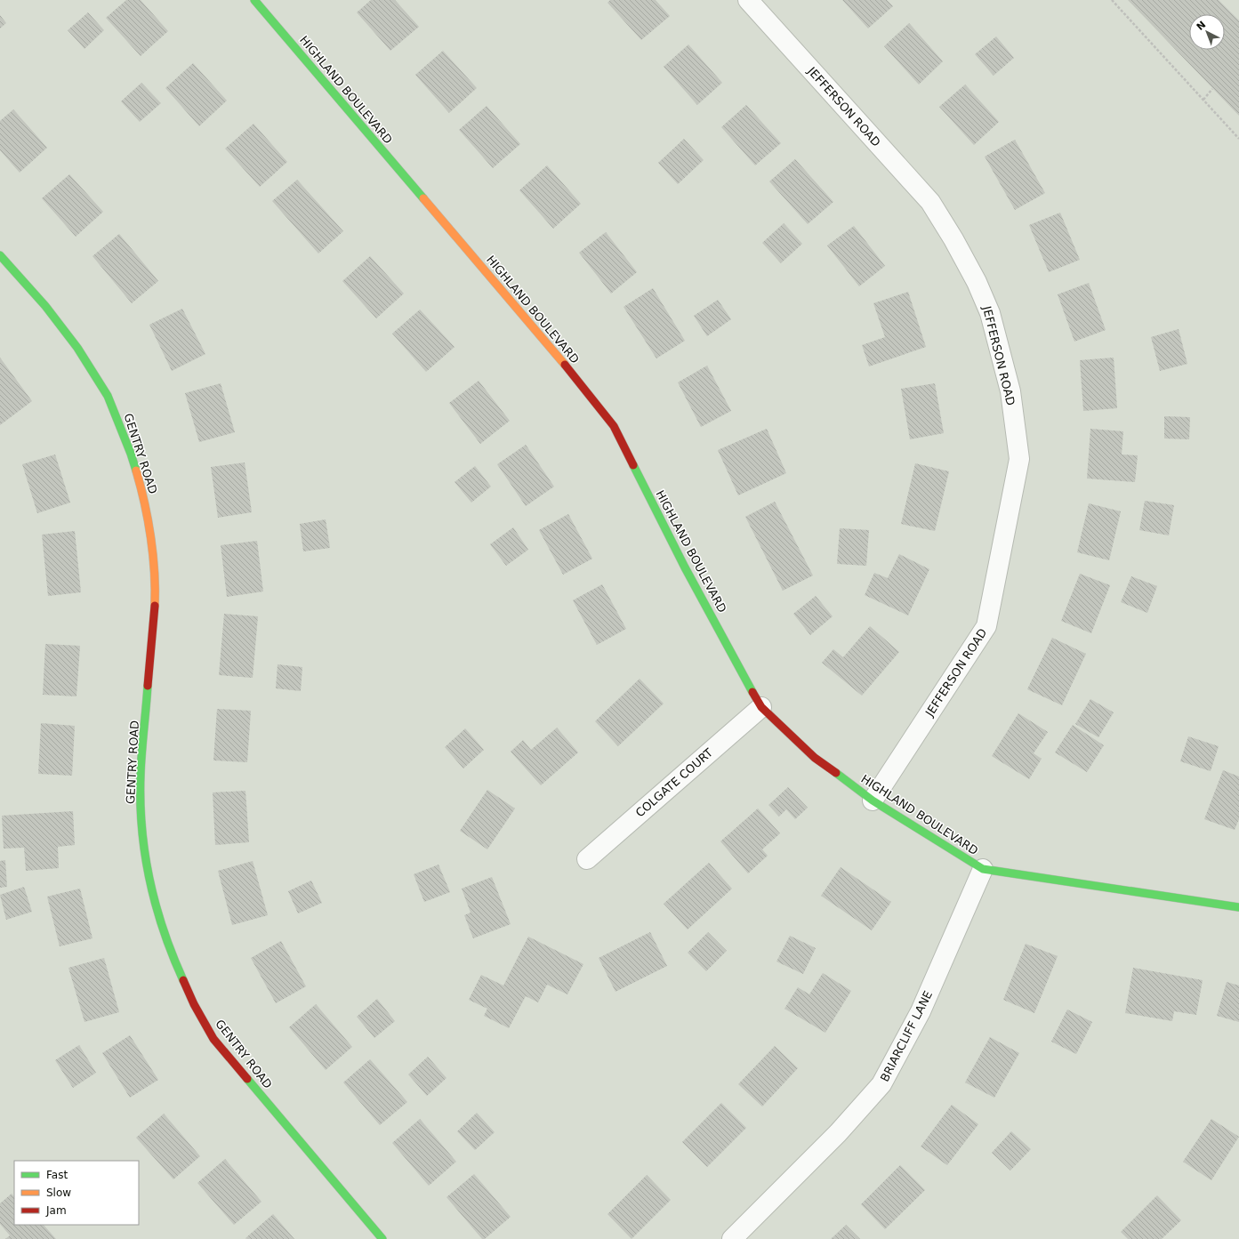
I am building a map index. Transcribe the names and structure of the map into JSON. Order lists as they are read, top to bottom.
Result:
{
  "streets": {
    "street": [
      "HIGHLAND BOULEVARD",
      "JEFFERSON ROAD",
      "GENTRY ROAD",
      "COLGATE COURT",
      "BRIARCLIFF LANE"
    ]
  },
  "crossings": [
    ["HIGHLAND BOULEVARD", "JEFFERSON ROAD"],
    ["HIGHLAND BOULEVARD", "COLGATE COURT"],
    ["HIGHLAND BOULEVARD", "BRIARCLIFF LANE"]
  ],
  "legend": ["Fast", "Slow", "Jam"],
  "north": "top left"
}
